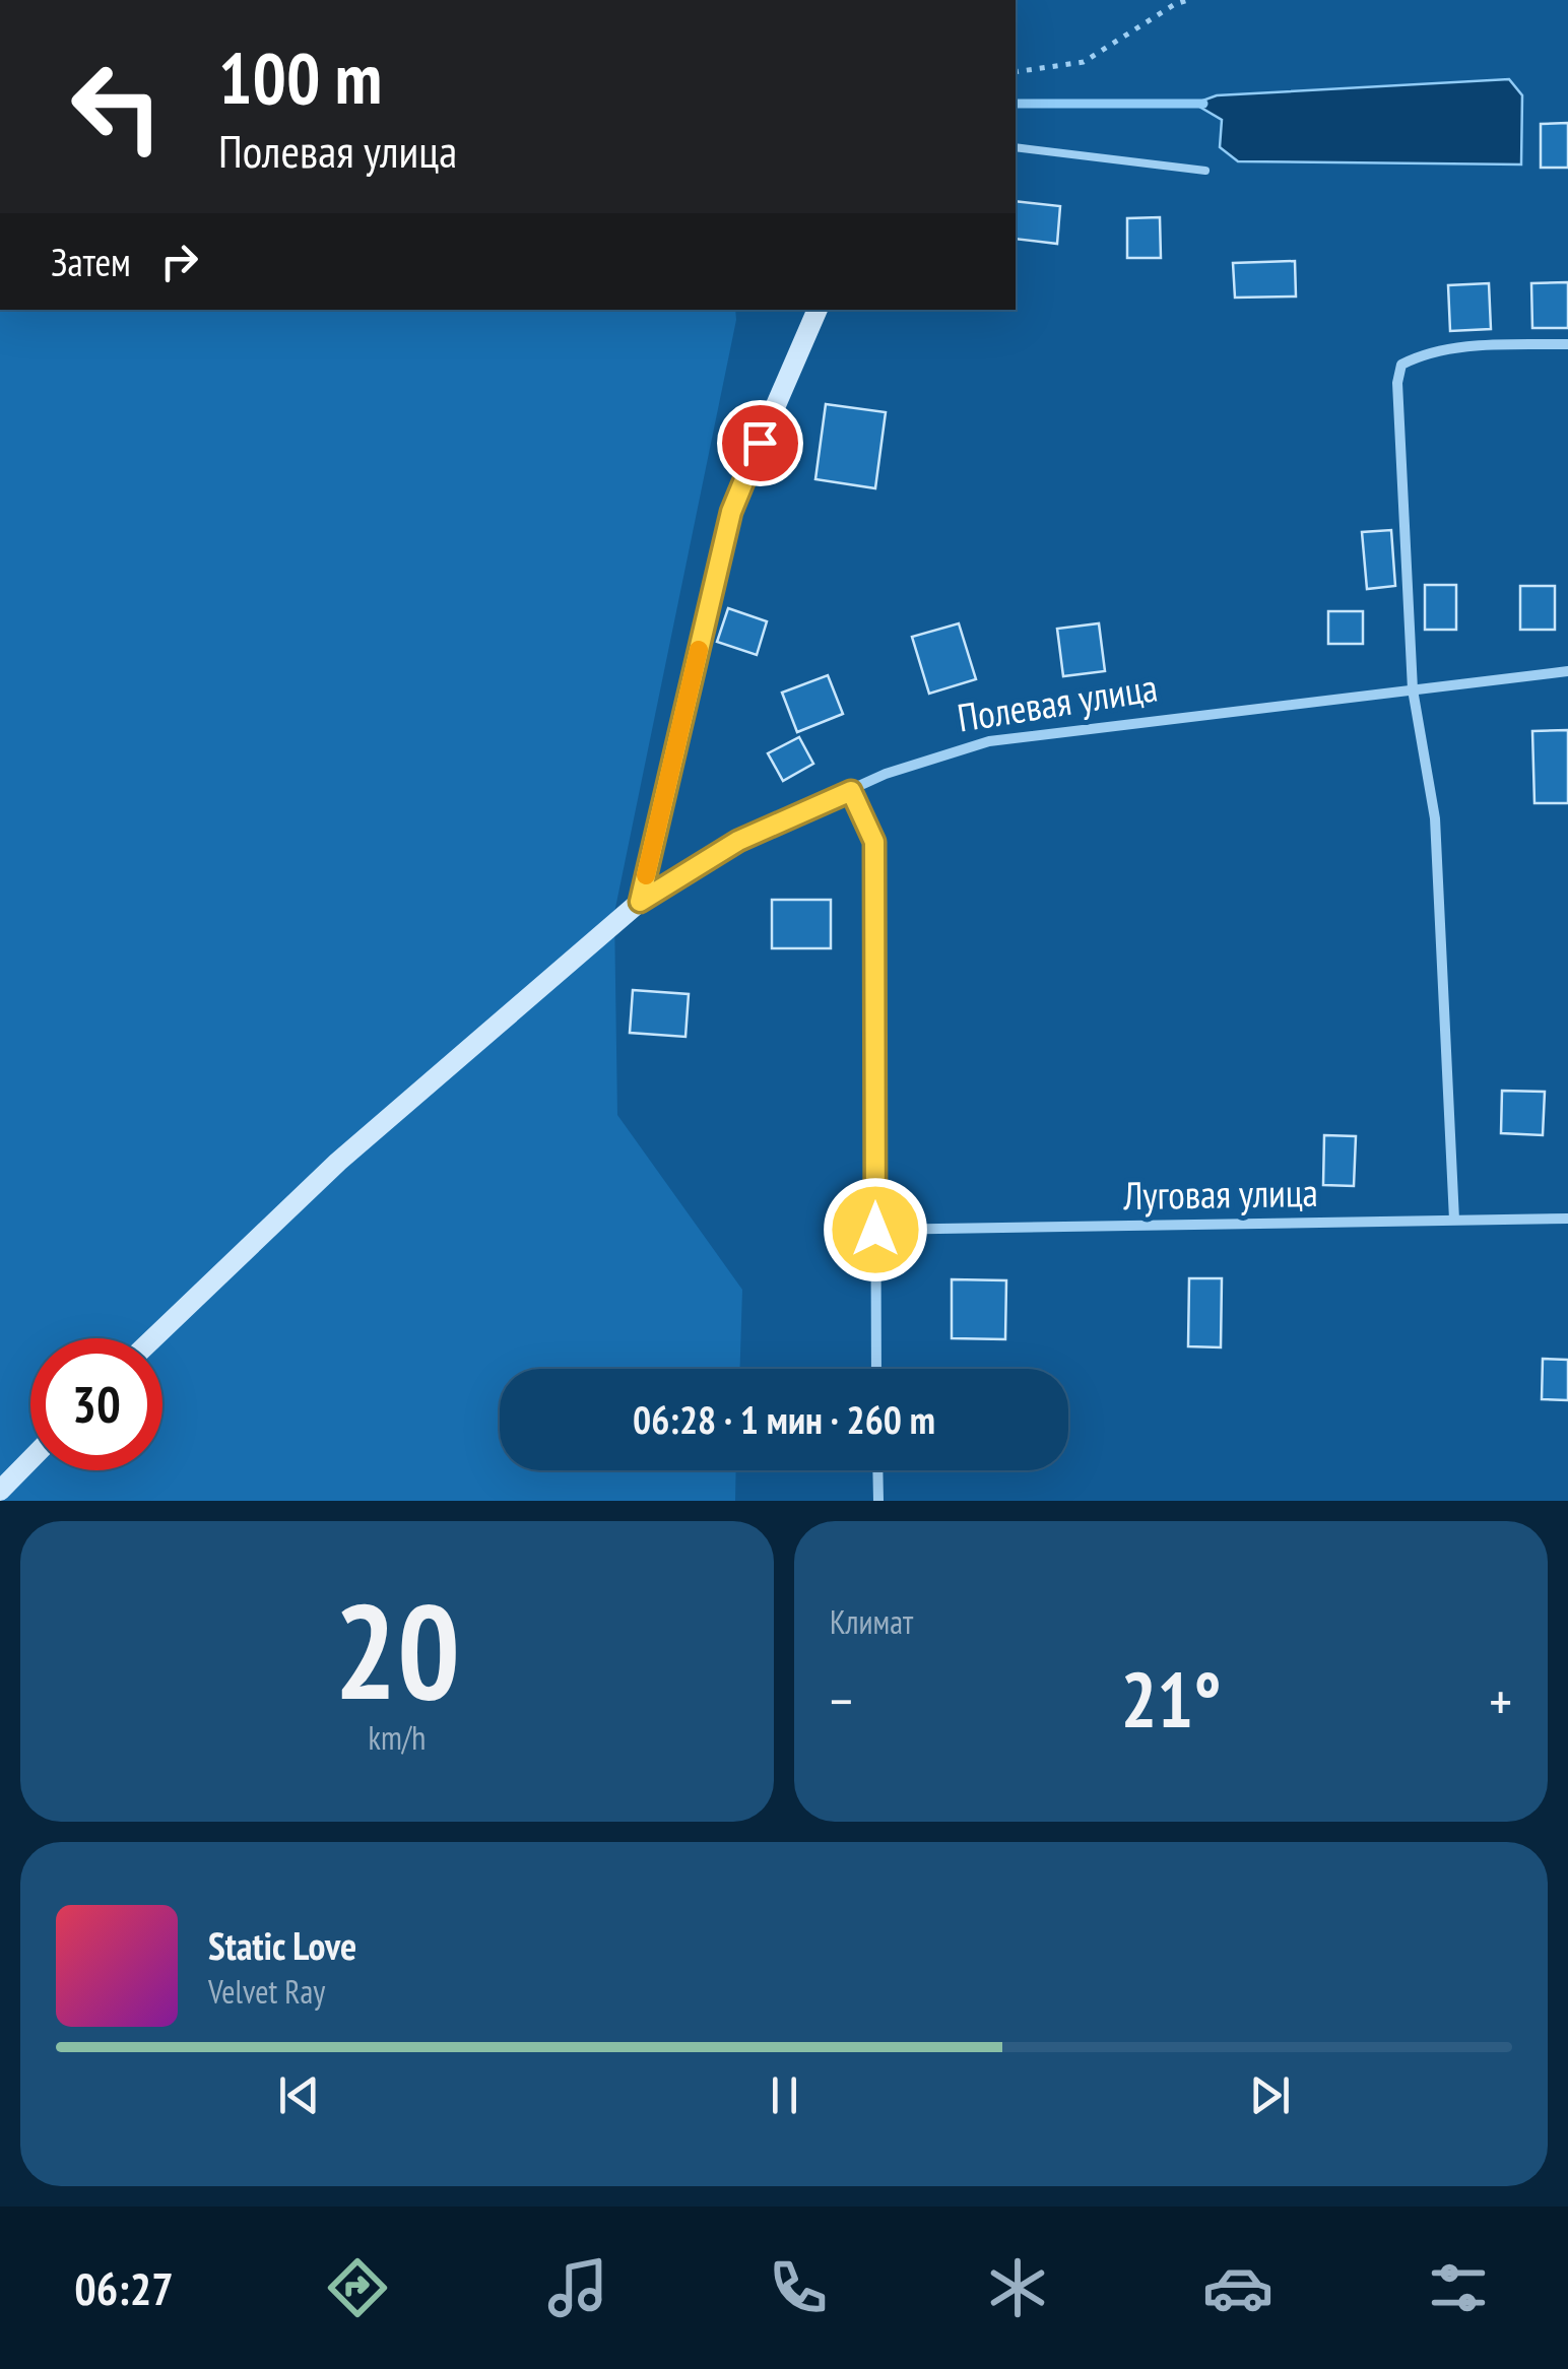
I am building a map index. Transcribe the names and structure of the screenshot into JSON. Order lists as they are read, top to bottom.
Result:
{
  "streets": {
    "street": ["Полевая улица", "Луговая улица"]
  },
  "page": {
    "turn": ["100 m", "Полевая улица"],
    "then": "Затем",
    "limit": "30",
    "trip": "06:28 · 1 мин · 260 m",
    "tile": [
      ["20", "km/h"],
      "Климат"
    ],
    "heat": ["−", "21°", "+"],
    "song": ["Static Love", "Velvet Ray"],
    "tabs": "06:27"
  }
}
